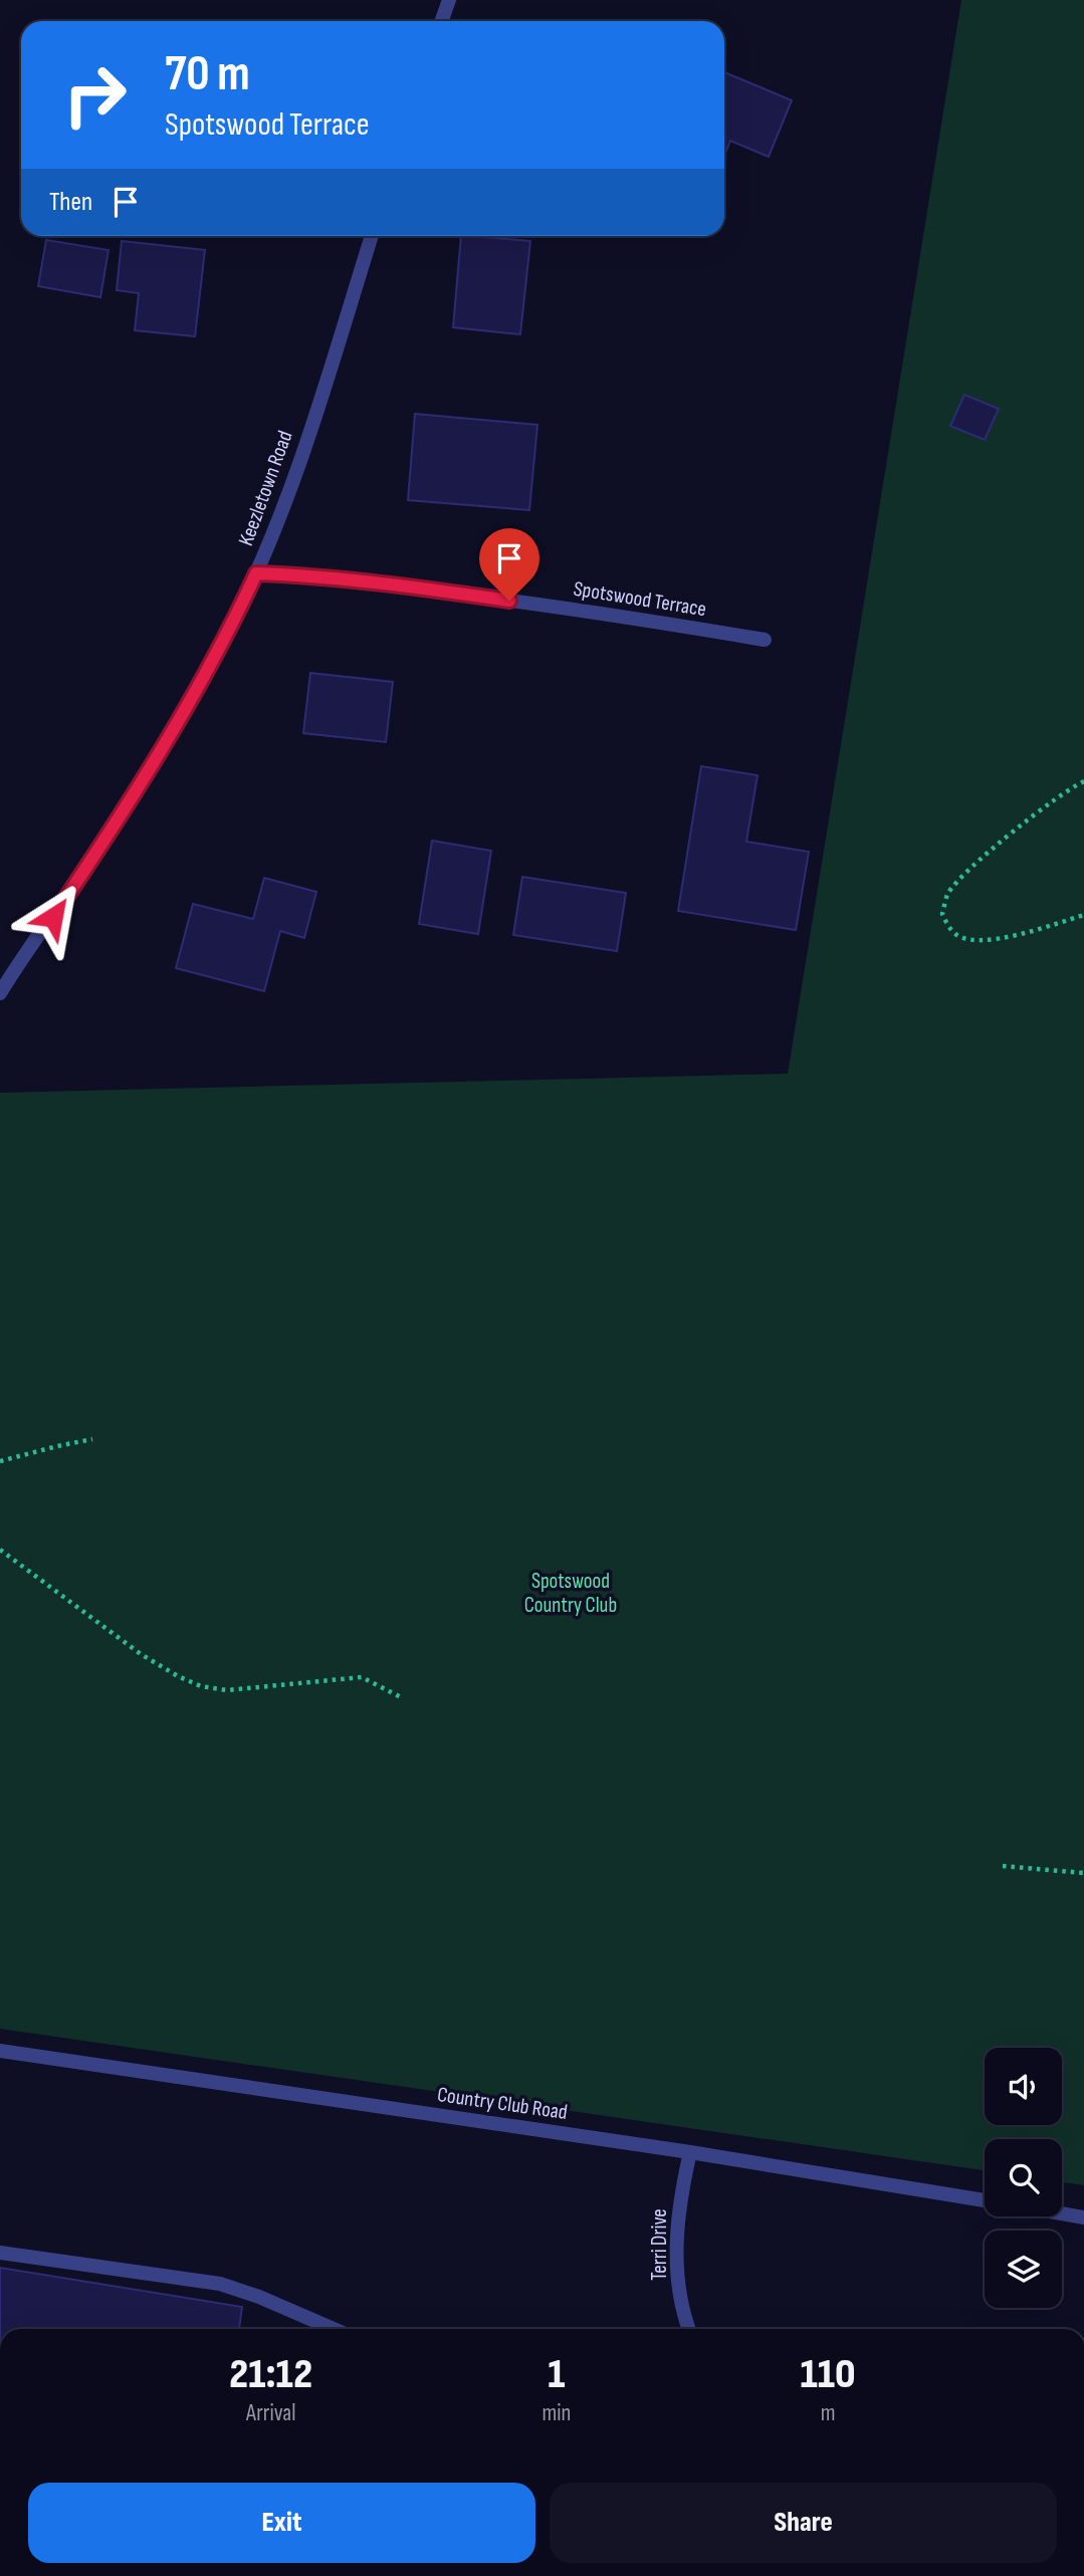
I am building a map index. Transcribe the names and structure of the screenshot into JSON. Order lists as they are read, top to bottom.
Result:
{
  "streets": {
    "street": [
      "Keezletown Road",
      "Spotswood Terrace",
      "Country Club Road",
      "Terri Drive"
    ]
  },
  "crossings": [
    ["Keezletown Road", "Spotswood Terrace"],
    ["Country Club Road", "Terri Drive"]
  ],
  "parks": ["Spotswood Country Club"],
  "page": {
    "turn": ["70 m", "Spotswood Terrace"],
    "then": "Then",
    "eta": [
      "21:12",
      "Arrival",
      "1",
      "min",
      "110",
      "m"
    ],
    "buttons": ["Exit", "Share"]
  }
}
